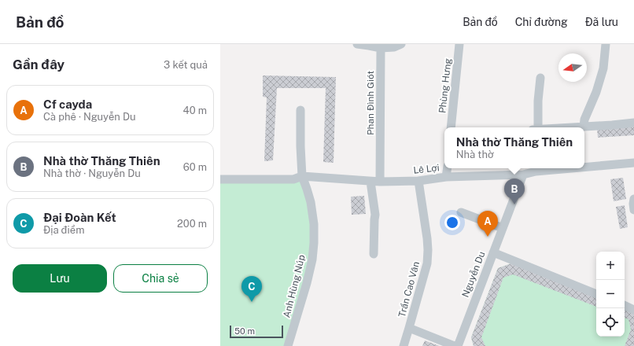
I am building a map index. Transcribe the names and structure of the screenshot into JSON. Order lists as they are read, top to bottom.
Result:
{
  "streets": {
    "street": [
      "Phùng Hưng",
      "Phan Đình Giót",
      "Lê Lợi",
      "Nguyễn Du",
      "Anh Hùng Núp",
      "Trần Cao Vân"
    ]
  },
  "crossings": [
    ["Phan Đình Giót", "Lê Lợi"],
    ["Lê Lợi", "Nguyễn Du"],
    ["Lê Lợi", "Anh Hùng Núp"],
    ["Lê Lợi", "Trần Cao Vân"]
  ],
  "scale_bar": "50 m",
  "north": "left",
  "page": {
    "header": "Bản đồ",
    "nav": ["Bản đồ", "Chỉ đường", "Đã lưu"],
    "heading": ["Gần đây", "3 kết quả"],
    "list": [
      {
        "mark": "A",
        "name": "Cf cayda",
        "note": "Cà phê · Nguyễn Du",
        "value": "40 m"
      },
      {
        "mark": "B",
        "name": "Nhà thờ Thăng Thiên",
        "note": "Nhà thờ · Nguyễn Du",
        "value": "60 m"
      },
      {
        "mark": "C",
        "name": "Đại Đoàn Kết",
        "note": "Địa điểm",
        "value": "200 m"
      }
    ],
    "popup": ["Nhà thờ Thăng Thiên", "Nhà thờ"],
    "pins": ["B", "A", "C"],
    "map_buttons": ["+", "−"],
    "buttons": ["Lưu", "Chia sẻ"],
    "scale": "50 m"
  }
}
